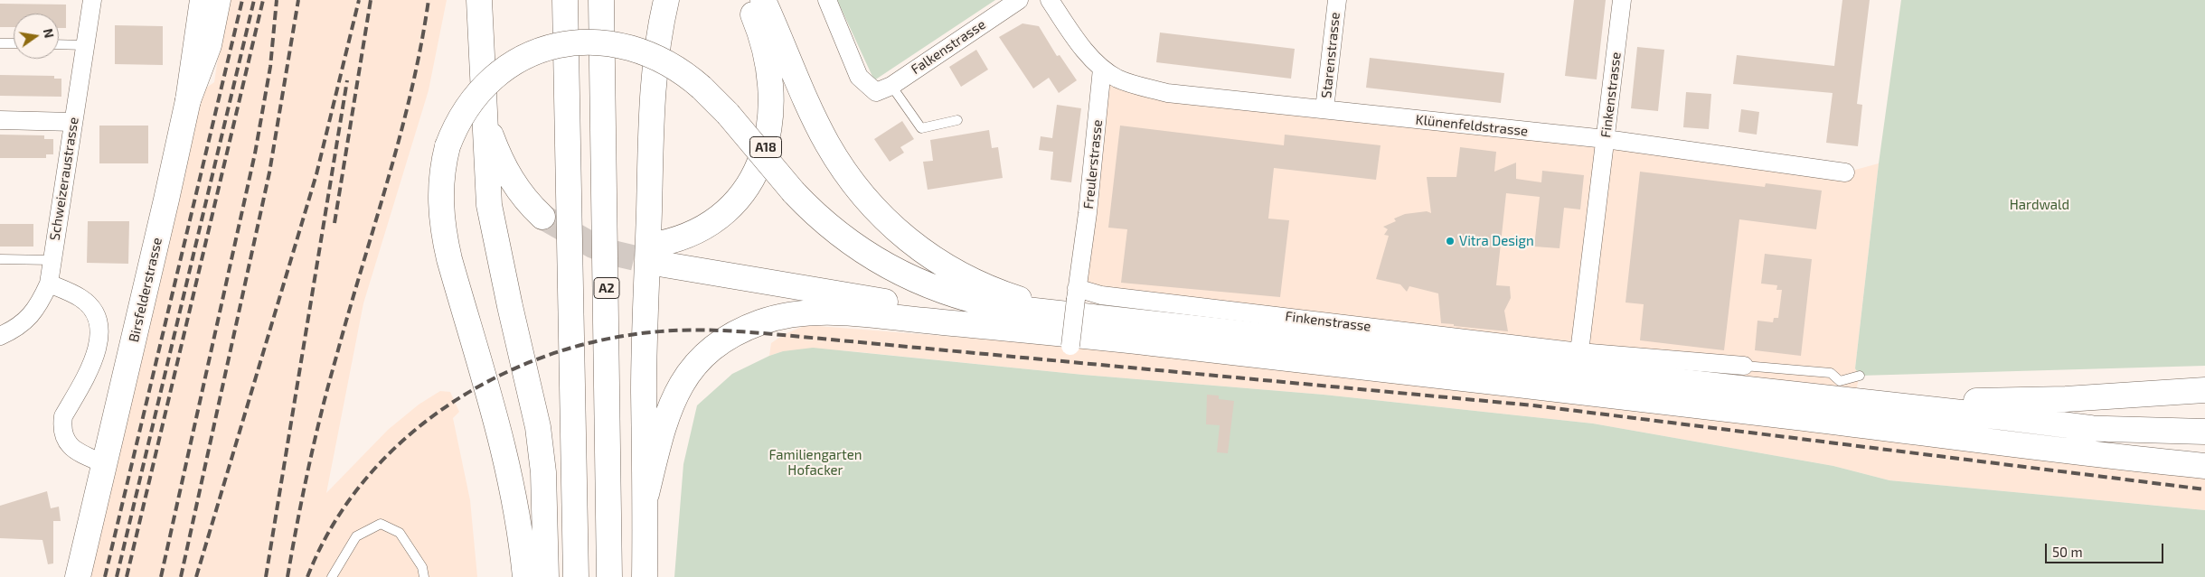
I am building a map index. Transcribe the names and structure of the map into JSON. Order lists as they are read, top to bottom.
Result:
{
  "streets": {
    "main road": ["A18", "A2", "Birsfelderstrasse"],
    "street": [
      "Falkenstrasse",
      "Starenstrasse",
      "Finkenstrasse",
      "Klünenfeldstrasse",
      "Freulerstrasse",
      "Schweizeraustrasse"
    ]
  },
  "crossings": [
    ["Starenstrasse", "Klünenfeldstrasse"],
    ["Finkenstrasse", "Klünenfeldstrasse"],
    ["Finkenstrasse", "A18"],
    ["Finkenstrasse", "Freulerstrasse"],
    ["Klünenfeldstrasse", "Freulerstrasse"],
    ["A18", "Freulerstrasse"]
  ],
  "parks": ["Hardwald", "Familiengarten Hofacker"],
  "places": ["Vitra Design"],
  "scale_bar": "50 m",
  "north": "right"
}
